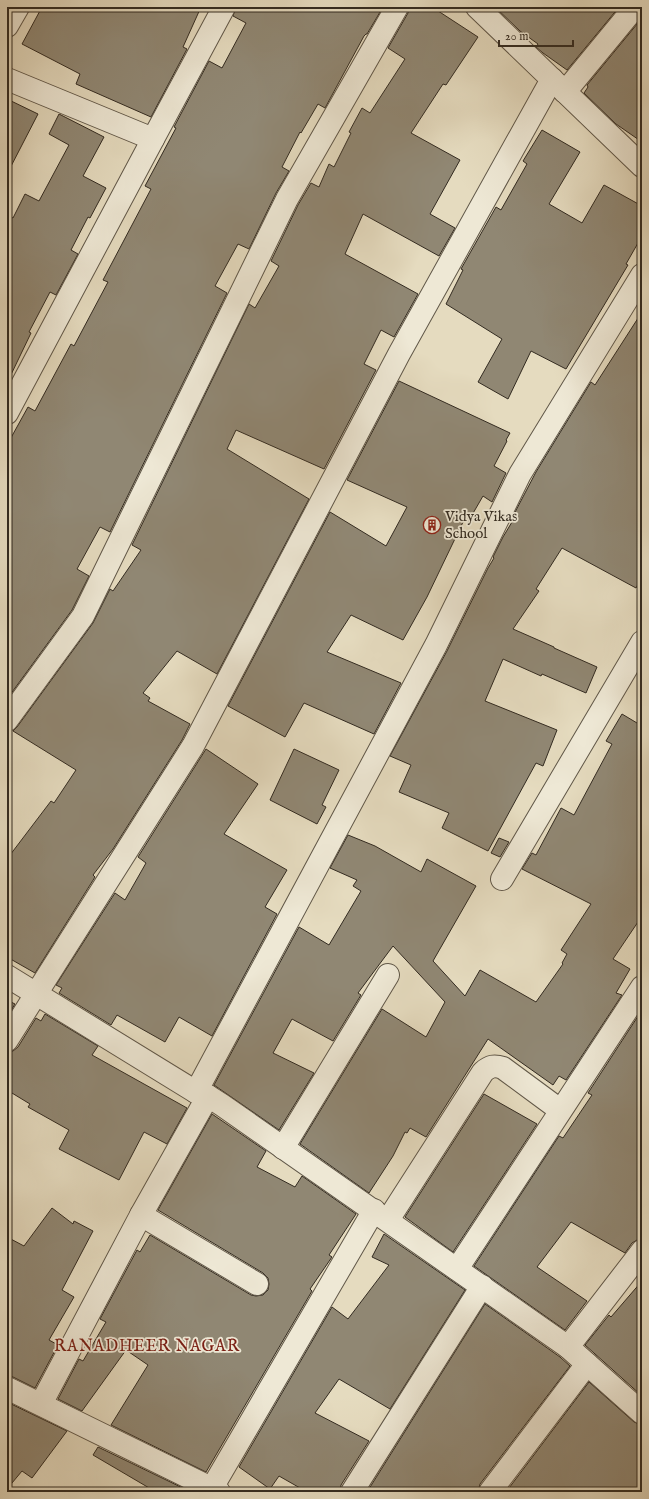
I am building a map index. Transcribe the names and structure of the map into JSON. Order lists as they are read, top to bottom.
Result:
{
  "districts": ["RANADHEER NAGAR"],
  "places": {
    "building": ["Vidya Vikas School"]
  },
  "scale_bar": "20 m"
}
